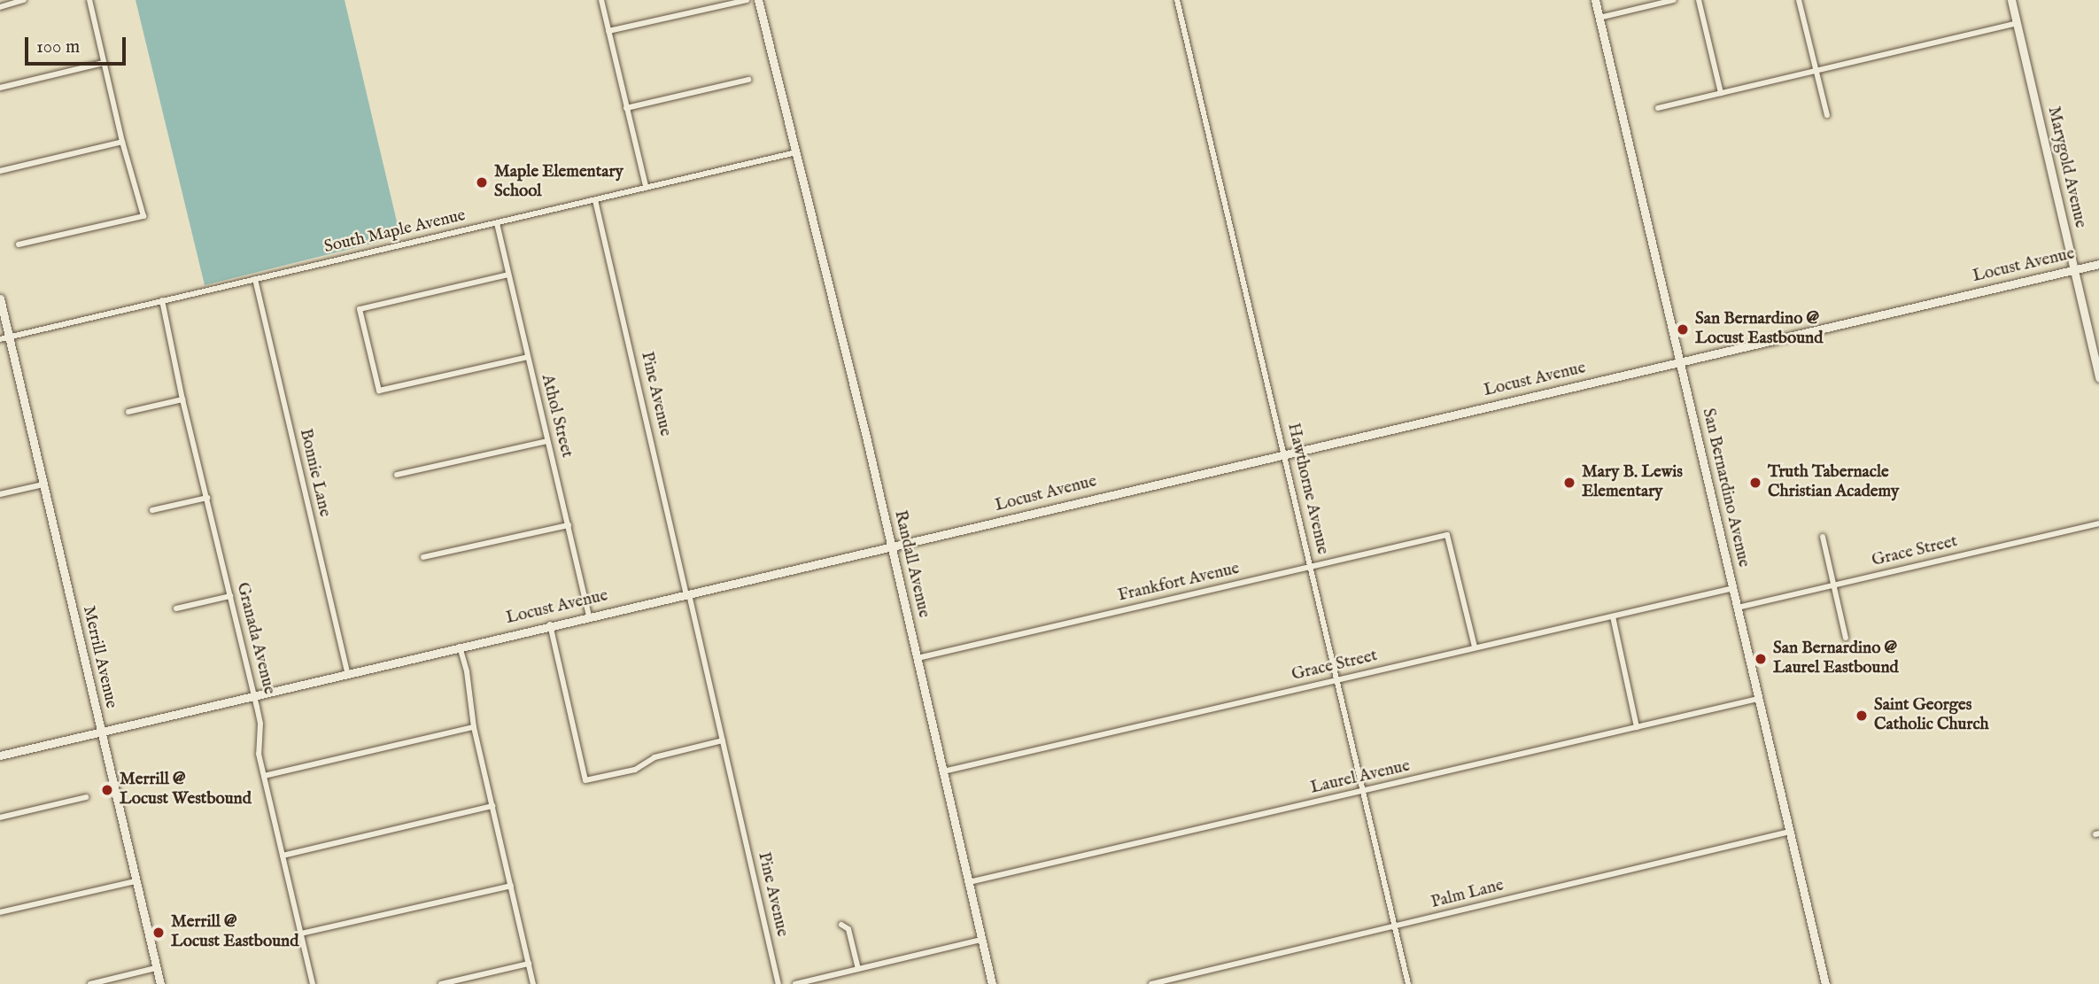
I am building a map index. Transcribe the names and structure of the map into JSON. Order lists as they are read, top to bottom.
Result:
{
  "streets": {
    "street": [
      "Marygold Avenue",
      "South Maple Avenue",
      "Locust Avenue",
      "Pine Avenue",
      "Athol Street",
      "Bonnie Lane",
      "San Bernardino Avenue",
      "Hawthorne Avenue",
      "Grace Street",
      "Randall Avenue",
      "Frankfort Avenue",
      "Granada Avenue",
      "Merrill Avenue",
      "Laurel Avenue",
      "Palm Lane"
    ]
  },
  "crossings": [
    ["Marygold Avenue", "Locust Avenue"],
    ["South Maple Avenue", "Pine Avenue"],
    ["South Maple Avenue", "Athol Street"],
    ["South Maple Avenue", "Bonnie Lane"],
    ["South Maple Avenue", "Randall Avenue"],
    ["South Maple Avenue", "Granada Avenue"],
    ["South Maple Avenue", "Merrill Avenue"],
    ["Locust Avenue", "Pine Avenue"],
    ["Locust Avenue", "Athol Street"],
    ["Locust Avenue", "Bonnie Lane"],
    ["Locust Avenue", "San Bernardino Avenue"],
    ["Locust Avenue", "Hawthorne Avenue"],
    ["Locust Avenue", "Randall Avenue"],
    ["Locust Avenue", "Granada Avenue"],
    ["Locust Avenue", "Merrill Avenue"],
    ["San Bernardino Avenue", "Grace Street"],
    ["San Bernardino Avenue", "Laurel Avenue"],
    ["San Bernardino Avenue", "Palm Lane"],
    ["Hawthorne Avenue", "Grace Street"],
    ["Hawthorne Avenue", "Frankfort Avenue"],
    ["Hawthorne Avenue", "Laurel Avenue"],
    ["Hawthorne Avenue", "Palm Lane"],
    ["Grace Street", "Randall Avenue"],
    ["Grace Street", "Frankfort Avenue"],
    ["Randall Avenue", "Frankfort Avenue"],
    ["Randall Avenue", "Laurel Avenue"]
  ],
  "places": [
    "Maple Elementary School",
    "San Bernardino @ Locust Eastbound",
    "Mary B. Lewis Elementary",
    "Truth Tabernacle Christian Academy",
    "San Bernardino @ Laurel Eastbound",
    "Saint Georges Catholic Church",
    "Merrill @ Locust Westbound",
    "Merrill @ Locust Eastbound"
  ],
  "scale_bar": "100 m"
}
